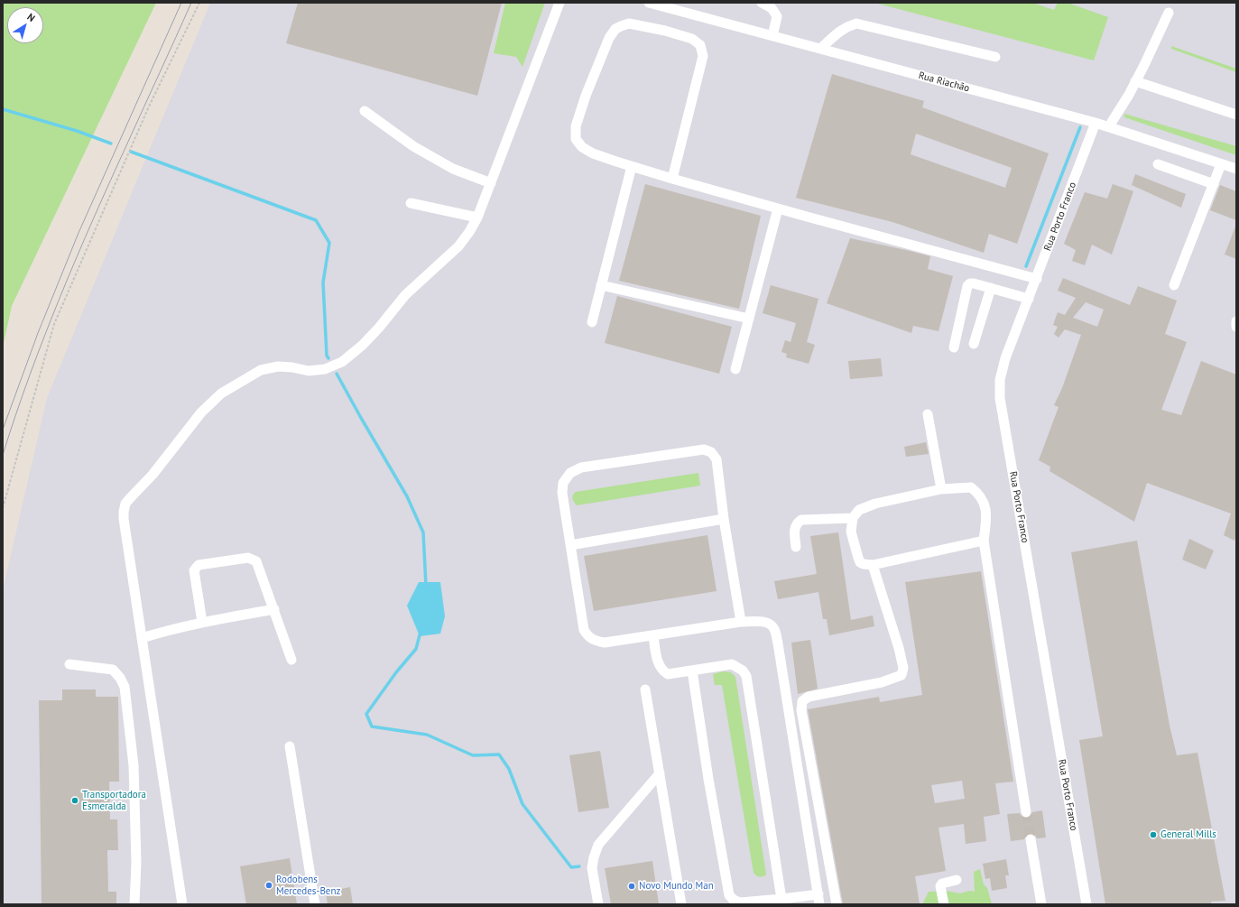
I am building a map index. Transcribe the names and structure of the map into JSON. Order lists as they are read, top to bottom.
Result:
{
  "streets": {
    "street": ["Rua Riachão", "Rua Porto Franco"]
  },
  "crossings": [
    ["Rua Riachão", "Rua Porto Franco"]
  ],
  "places": [
    "Transportadora Esmeralda",
    "General Mills",
    "Rodobens Mercedes-Benz",
    "Novo Mundo Man"
  ],
  "north": "top right"
}
